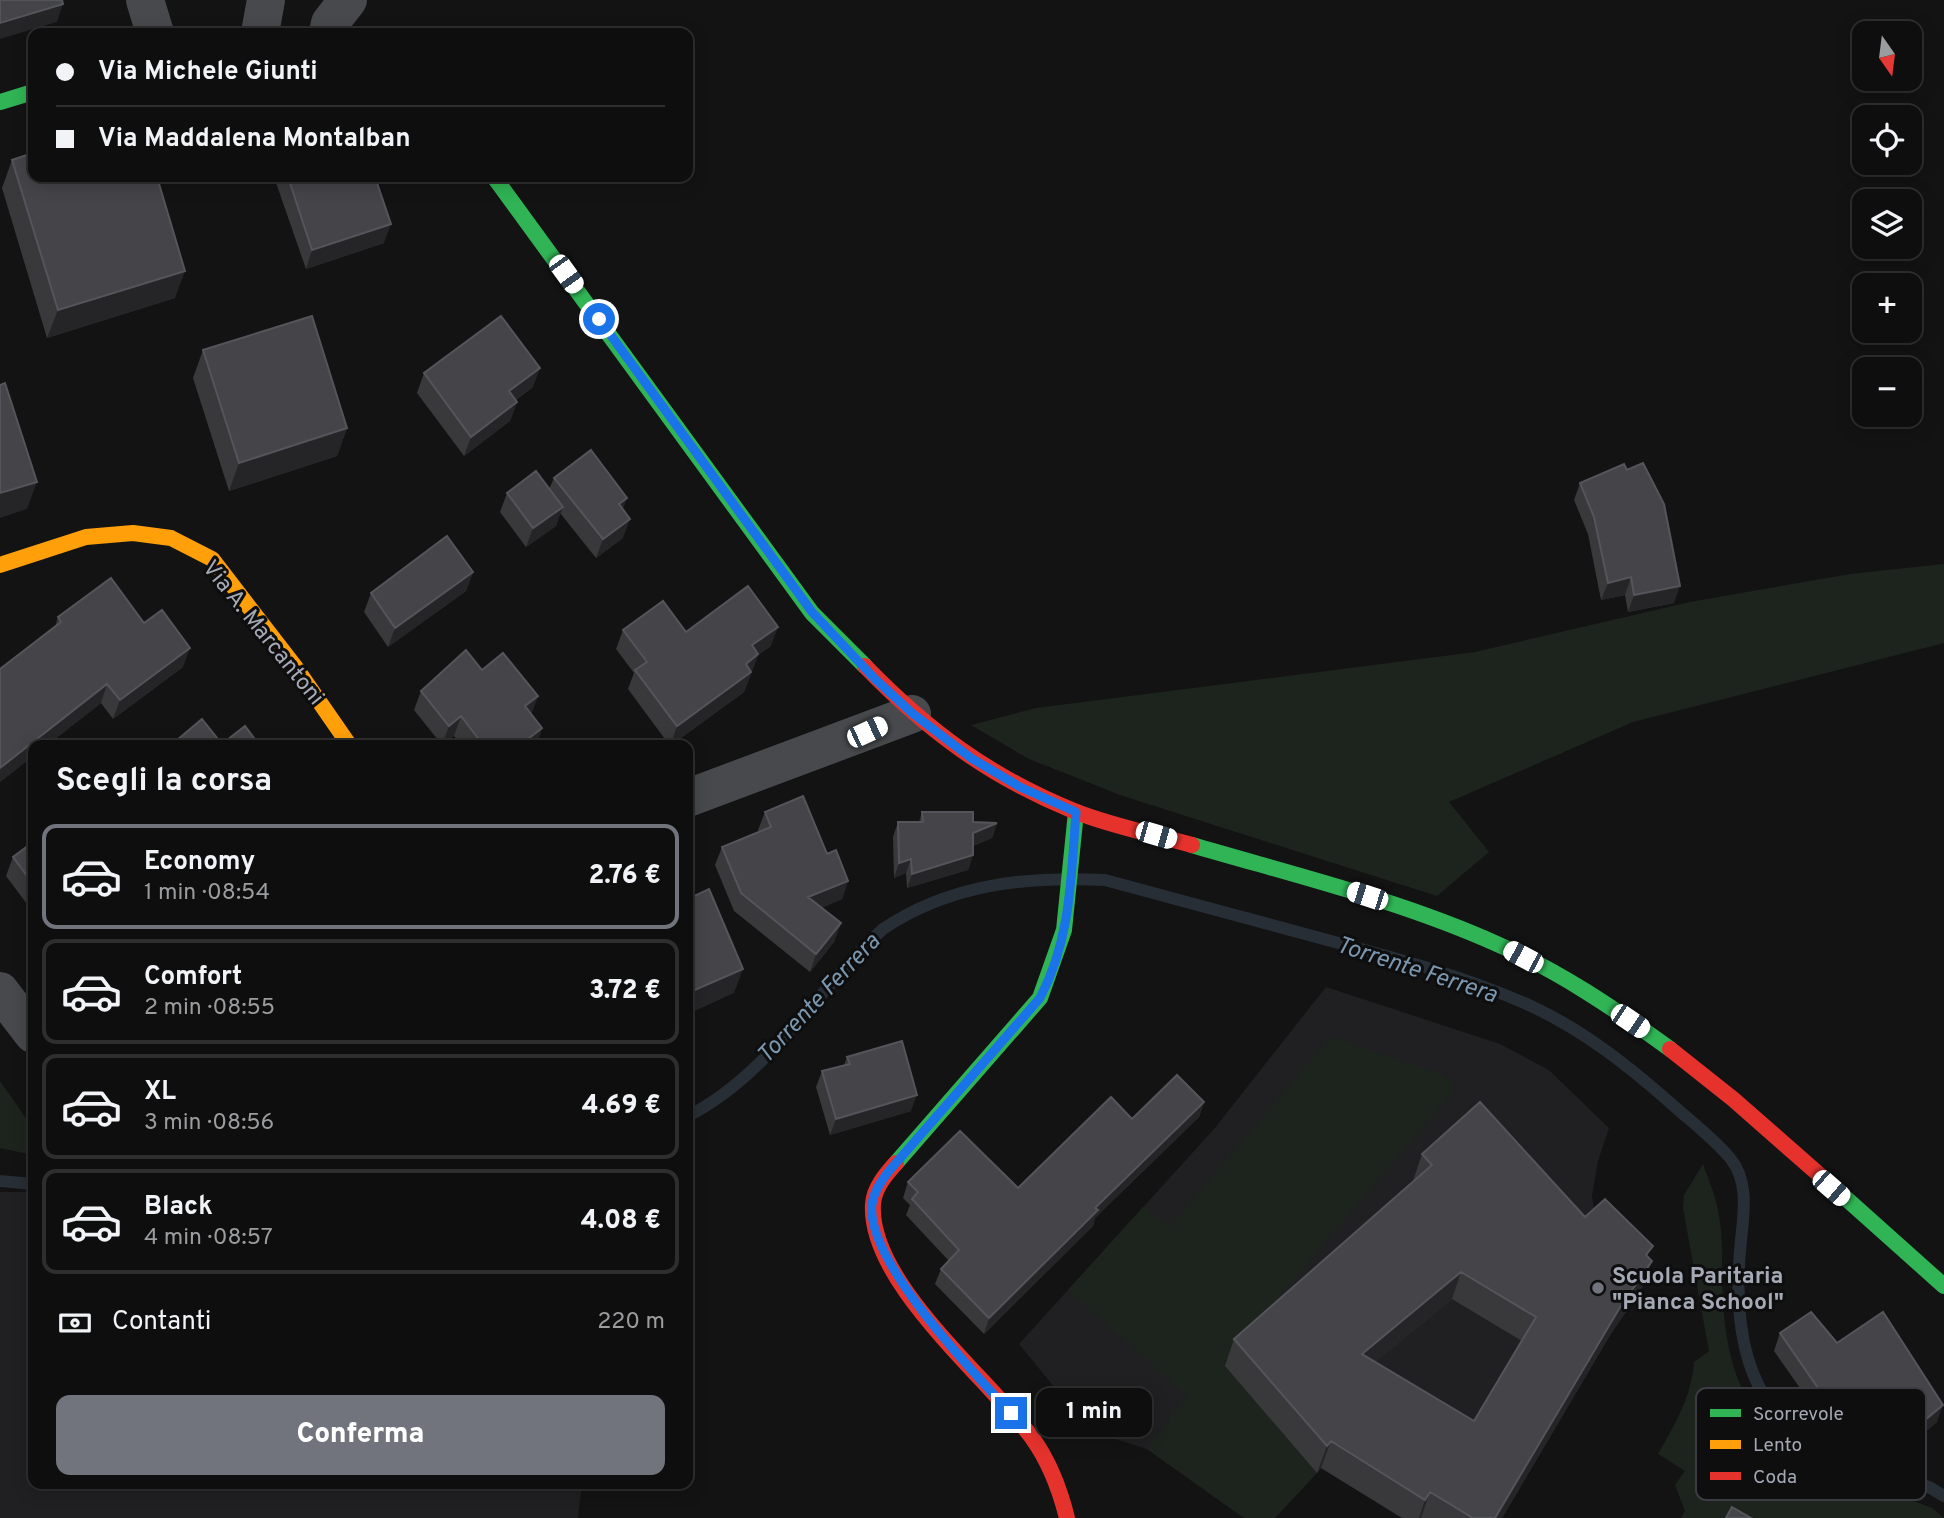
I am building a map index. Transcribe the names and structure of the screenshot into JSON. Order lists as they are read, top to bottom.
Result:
{
  "streets": {
    "street": ["Via A. Marcantoni"]
  },
  "water": ["Torrente Ferrera"],
  "places": ["Scuola Paritaria \"Pianca School\""],
  "legend": ["Scorrevole", "Lento", "Coda"],
  "north": "bottom",
  "page": {
    "map_buttons": ["+", "−"],
    "banner": ["Via Michele Giunti", "Via Maddalena Montalban"],
    "heading": "Scegli la corsa",
    "list": [
      {
        "name": "Economy",
        "note": "1 min · 08:54",
        "value": "2.76 €"
      },
      {
        "name": "Comfort",
        "note": "2 min · 08:55",
        "value": "3.72 €"
      },
      {
        "name": "XL",
        "note": "3 min · 08:56",
        "value": "4.69 €"
      },
      {
        "name": "Black",
        "note": "4 min · 08:57",
        "value": "4.08 €"
      }
    ],
    "pay": ["Contanti", "220 m"],
    "buttons": "Conferma",
    "bubble": "1 min"
  }
}
